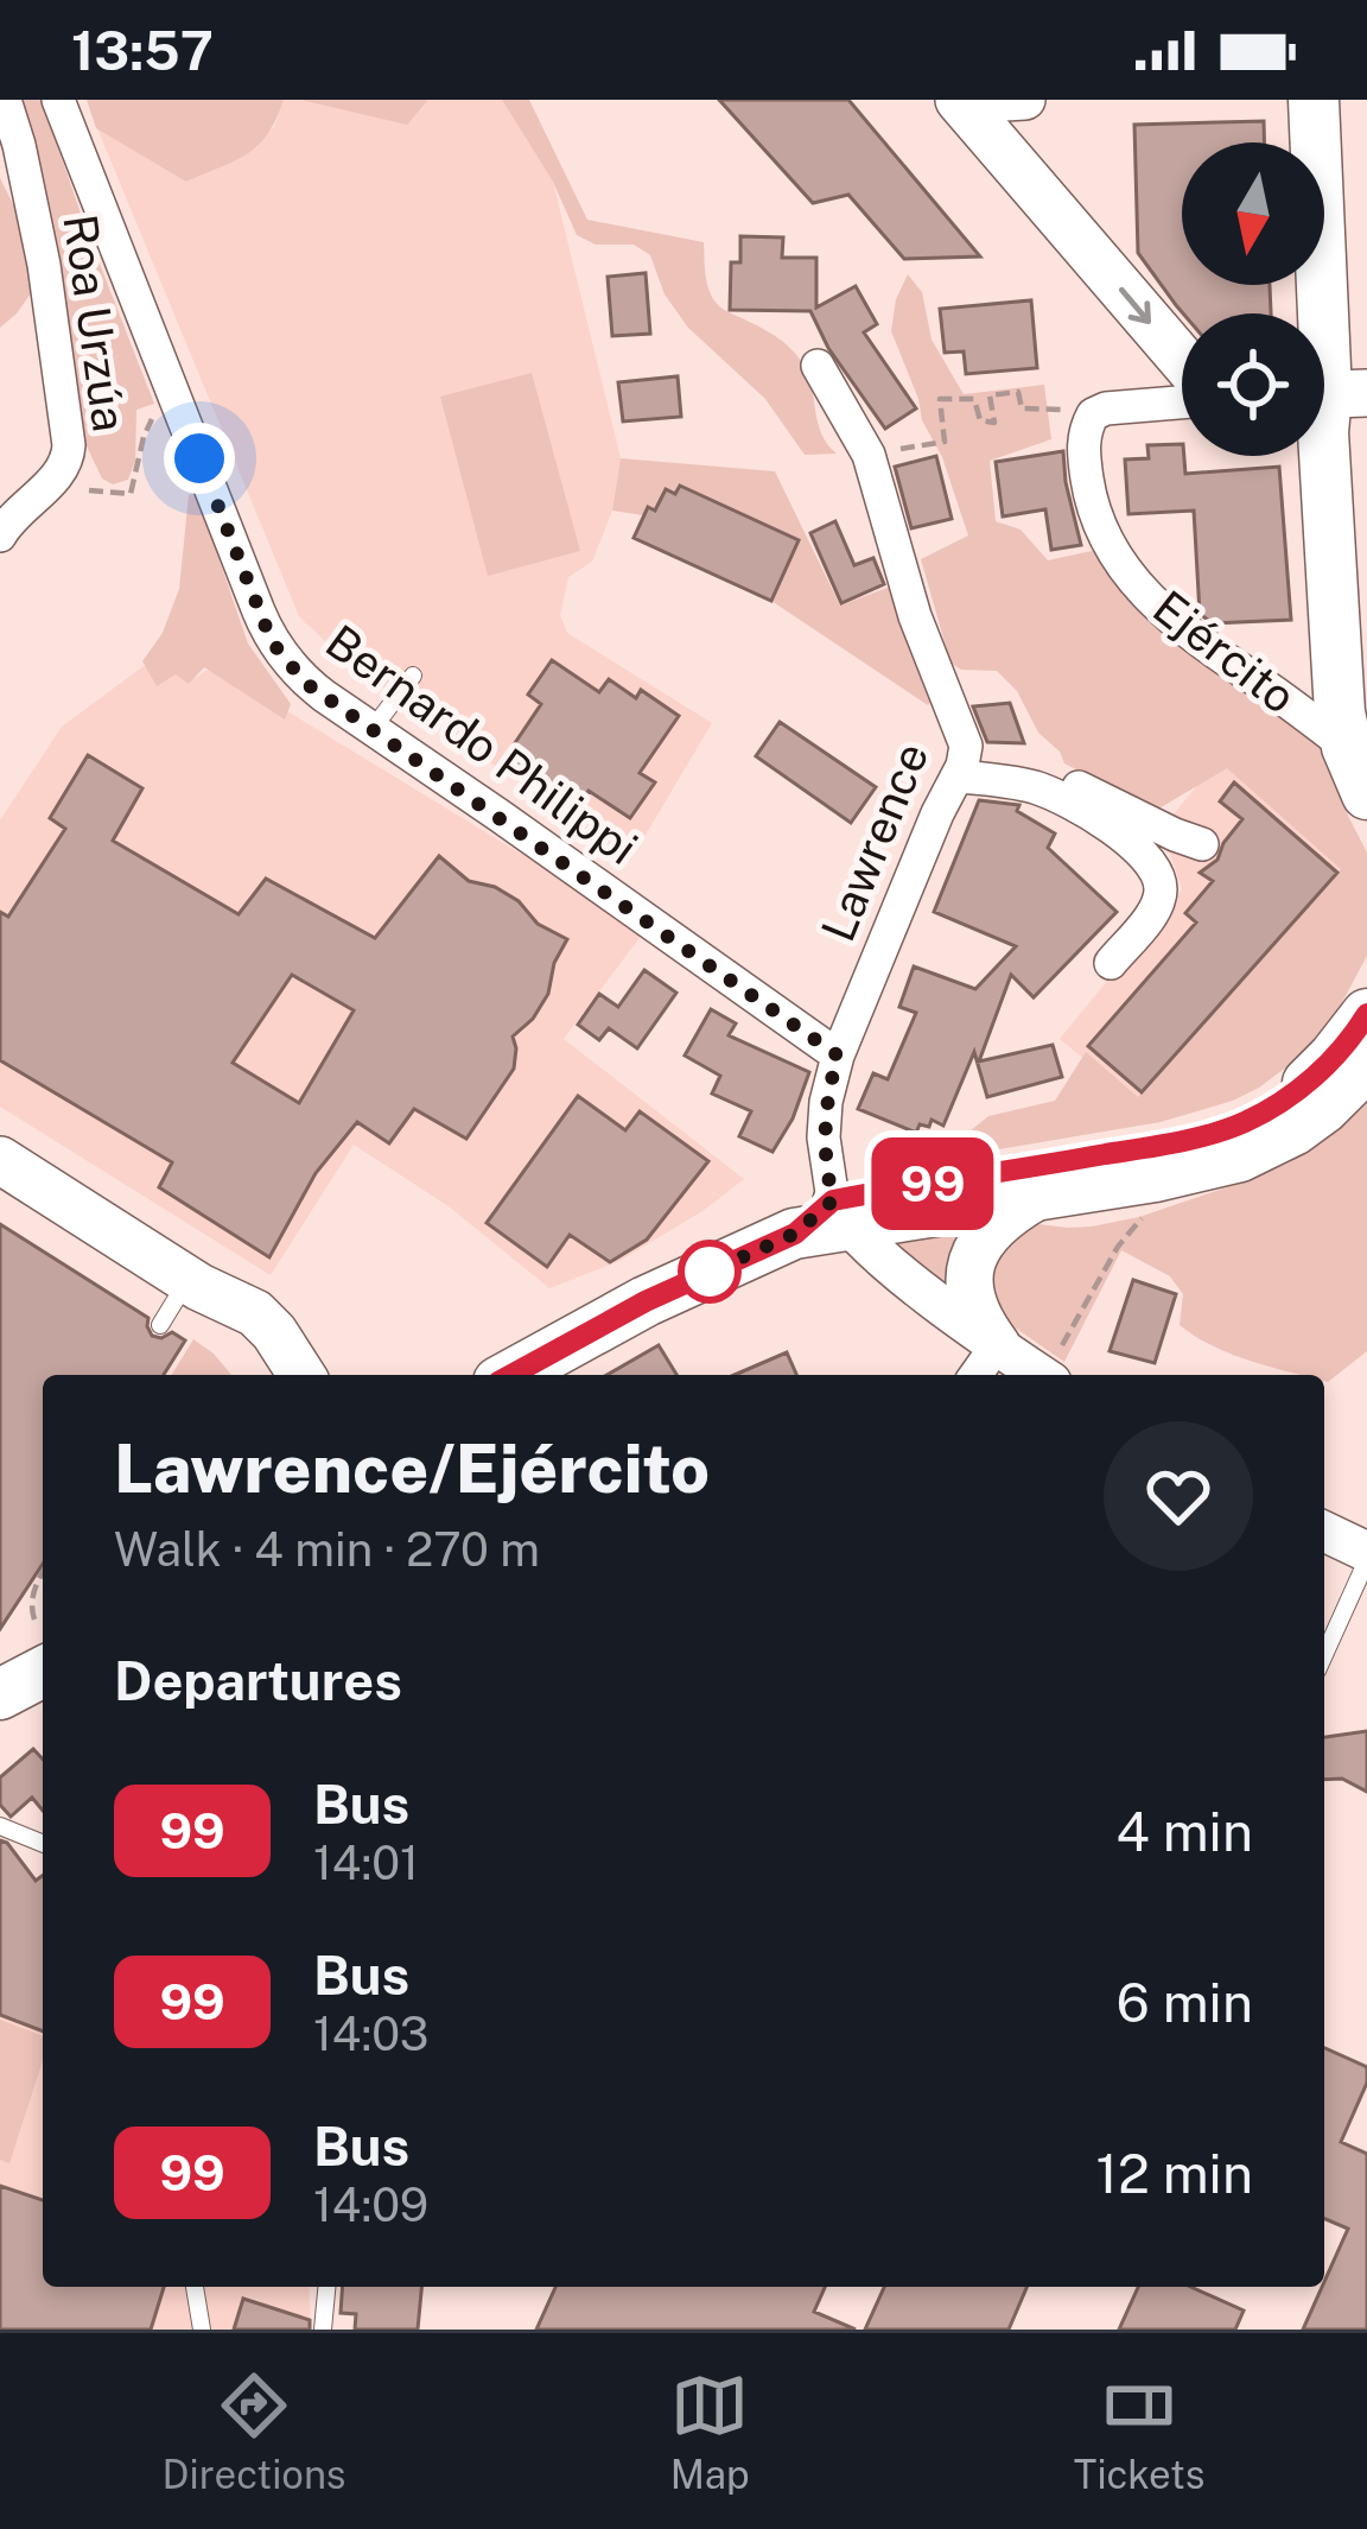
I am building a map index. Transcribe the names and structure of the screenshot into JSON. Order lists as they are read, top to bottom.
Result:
{
  "streets": {
    "main road": ["Ejército"],
    "street": ["Roa Urzúa", "Bernardo Philippi", "Lawrence"]
  },
  "crossings": [
    ["Bernardo Philippi", "Lawrence"]
  ],
  "lines": ["bus line 99"],
  "north": "bottom",
  "page": {
    "status": "13:57",
    "on_map": "99",
    "heading": [
      ["Lawrence/Ejército", "Walk · 4 min · 270 m"],
      "Departures"
    ],
    "list": [
      {
        "mark": "99",
        "name": "Bus",
        "note": "14:01",
        "value": "4 min"
      },
      {
        "mark": "99",
        "name": "Bus",
        "note": "14:03",
        "value": "6 min"
      },
      {
        "mark": "99",
        "name": "Bus",
        "note": "14:09",
        "value": "12 min"
      }
    ],
    "tabs": ["Directions", "Map", "Tickets"]
  }
}
